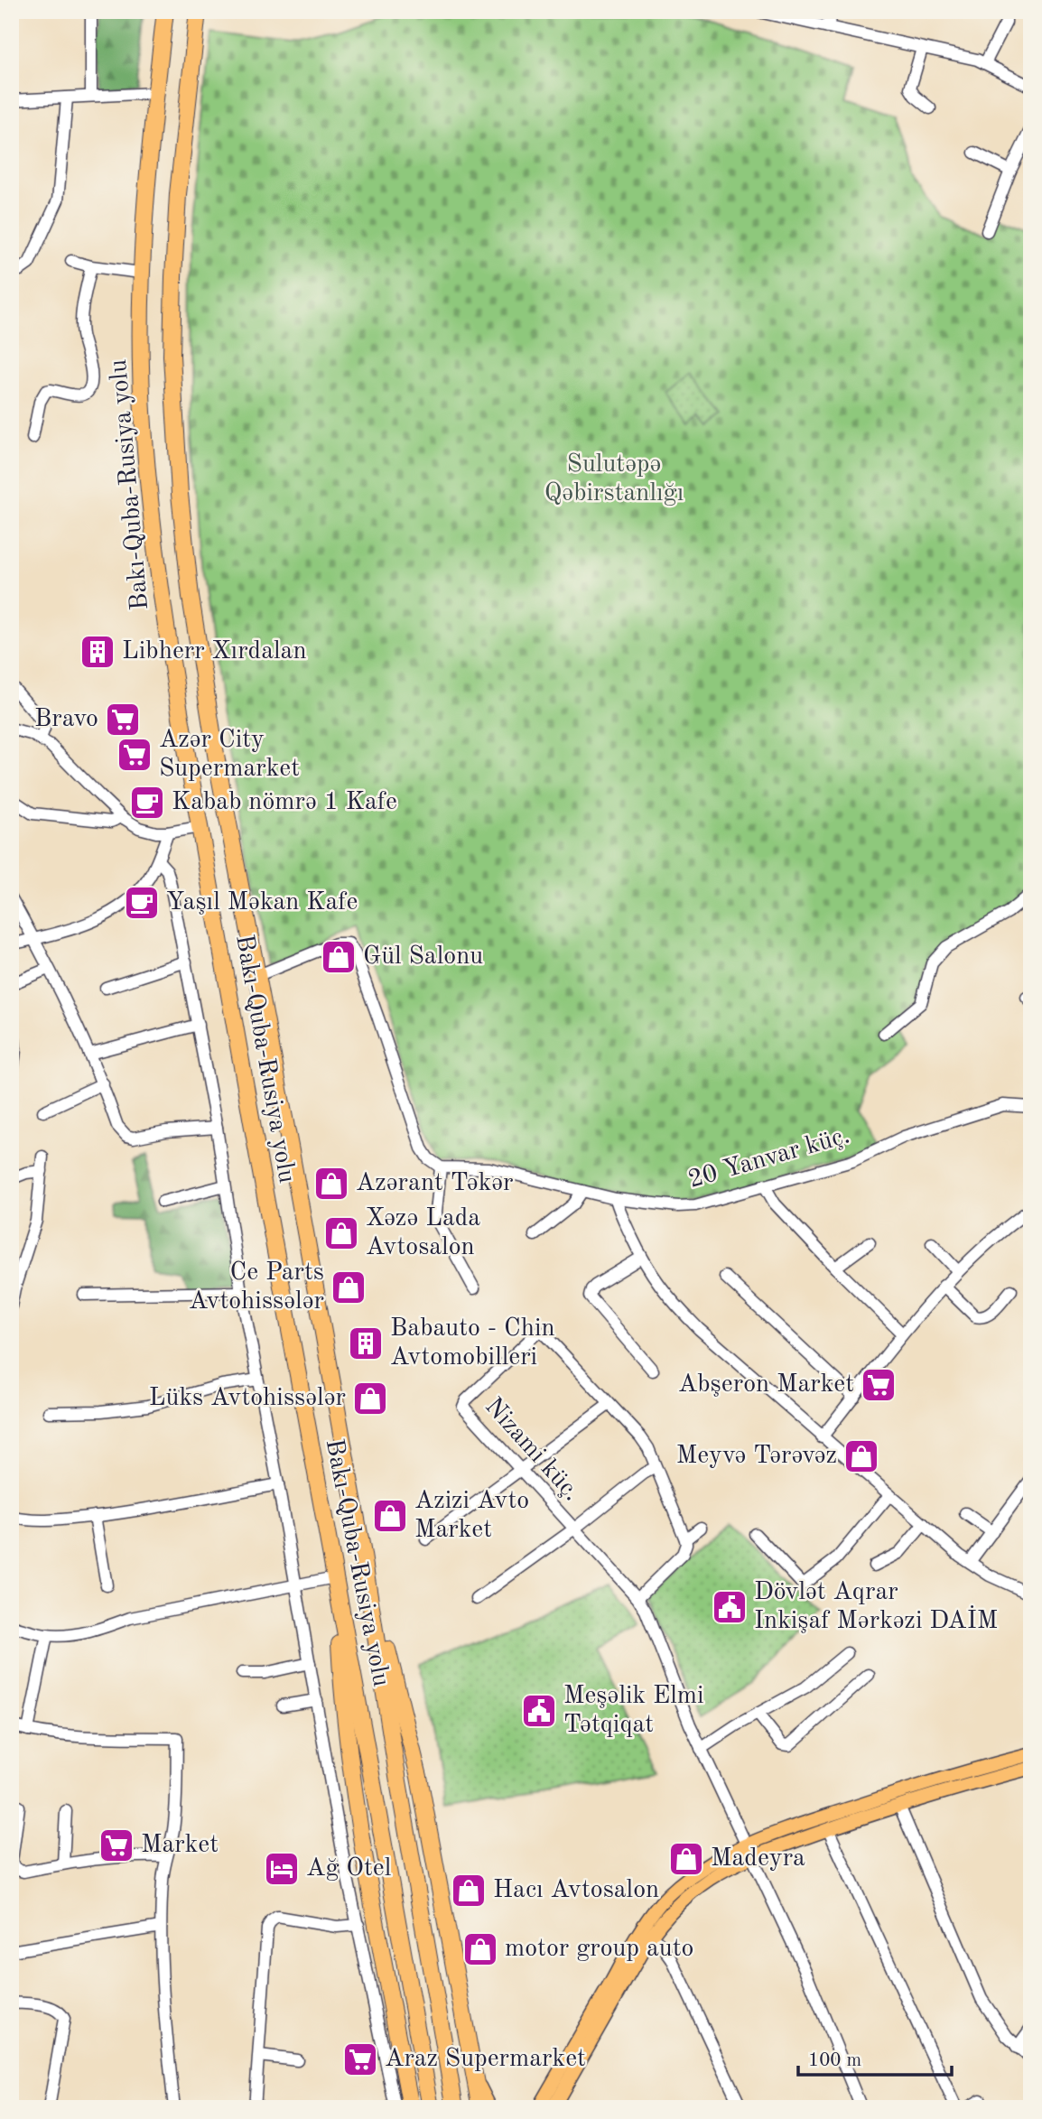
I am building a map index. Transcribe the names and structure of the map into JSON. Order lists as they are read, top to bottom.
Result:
{
  "streets": {
    "highway": ["Bakı-Quba-Rusiya yolu"],
    "street": ["20 Yanvar küç.", "Nizami küç."]
  },
  "parks": ["Sulutəpə Qəbirstanlığı"],
  "places": {
    "building": ["Libherr Xırdalan", "Babauto - Chin Avtomobilleri"],
    "supermarket": [
      "Bravo",
      "Azər City Supermarket",
      "Abşeron Market",
      "Market",
      "Araz Supermarket"
    ],
    "cafe": ["Kabab nömrə 1 Kafe", "Yaşıl Məkan Kafe"],
    "shop": [
      "Gül Salonu",
      "Azərant Təkər",
      "Xəzə Lada Avtosalon",
      "Ce Parts Avtohissələr",
      "Lüks Avtohissələr",
      "Meyvə Tərəvəz",
      "Azizi Avto Market",
      "Madeyra",
      "Hacı Avtosalon",
      "motor group auto"
    ],
    "public building": ["Dövlət Aqrar Inkişaf Mərkəzi DAİM", "Meşəlik Elmi Tətqiqat"],
    "hotel": ["Ağ Otel"]
  },
  "scale_bar": "100 m"
}
